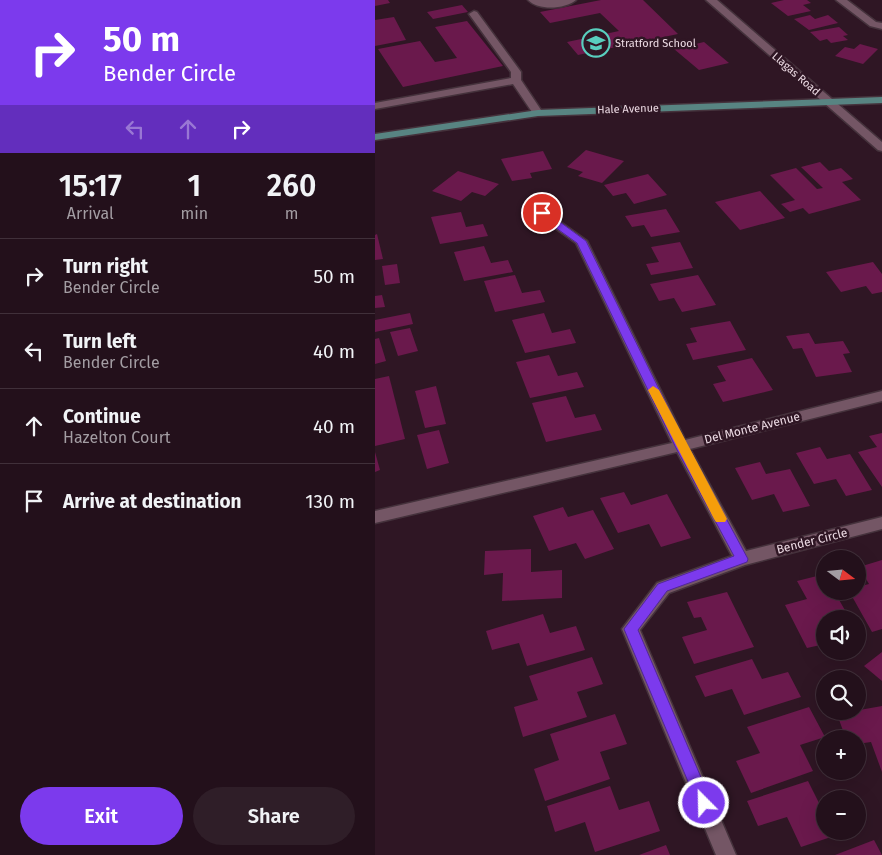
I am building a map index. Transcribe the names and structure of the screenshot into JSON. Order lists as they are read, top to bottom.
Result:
{
  "streets": {
    "main road": ["Hale Avenue"],
    "street": ["Llagas Road", "Del Monte Avenue", "Bender Circle"]
  },
  "crossings": [
    ["Llagas Road", "Hale Avenue"]
  ],
  "places": {
    "school or university": ["Stratford School"]
  },
  "north": "right",
  "page": {
    "turn": ["50 m", "Bender Circle"],
    "eta": [
      "15:17",
      "Arrival",
      "1",
      "min",
      "260",
      "m"
    ],
    "list": [
      {
        "name": "Turn right",
        "note": "Bender Circle",
        "value": "50 m"
      },
      {
        "name": "Turn left",
        "note": "Bender Circle",
        "value": "40 m"
      },
      {
        "name": "Continue",
        "note": "Hazelton Court",
        "value": "40 m"
      },
      {
        "name": "Arrive at destination",
        "value": "130 m"
      }
    ],
    "map_buttons": ["+", "−"],
    "buttons": ["Exit", "Share"]
  }
}
